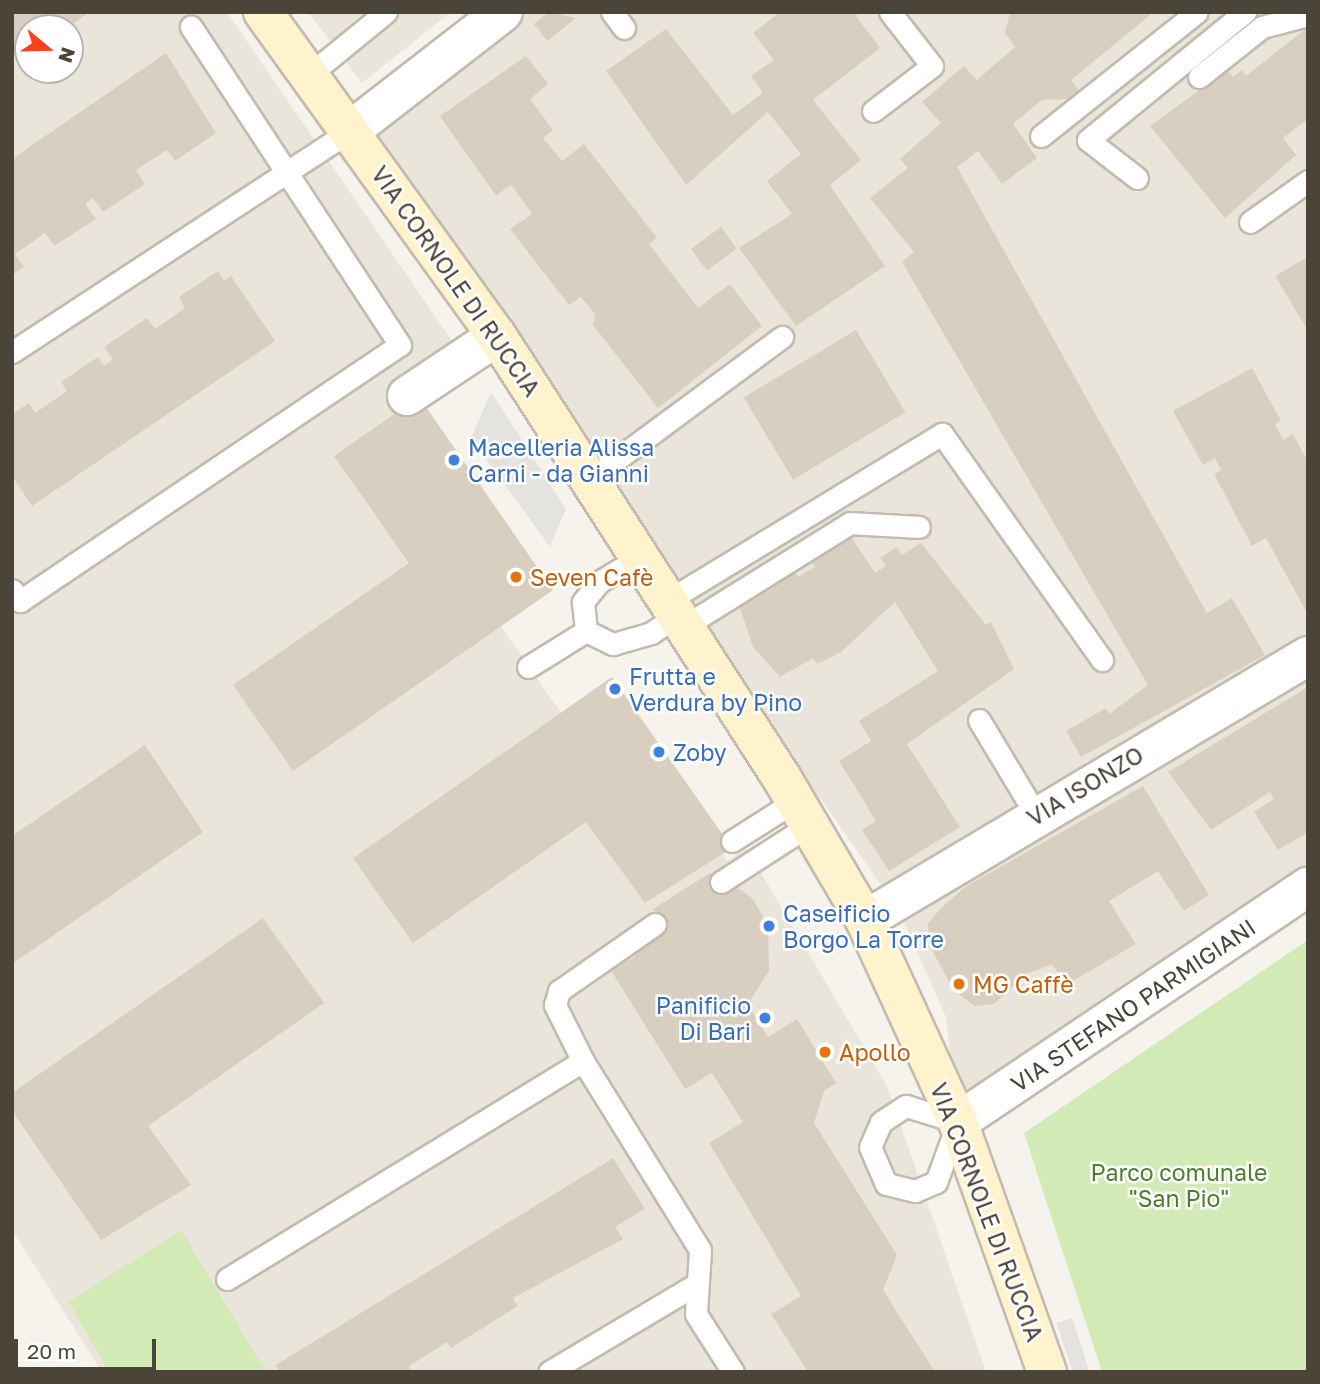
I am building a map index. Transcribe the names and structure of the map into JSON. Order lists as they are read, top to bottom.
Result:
{
  "streets": {
    "main road": ["VIA CORNOLE DI RUCCIA"],
    "street": ["VIA ISONZO", "VIA STEFANO PARMIGIANI"]
  },
  "crossings": [
    ["VIA CORNOLE DI RUCCIA", "VIA ISONZO"],
    ["VIA CORNOLE DI RUCCIA", "VIA STEFANO PARMIGIANI"]
  ],
  "parks": ["Parco comunale \"San Pio\""],
  "places": [
    "Macelleria Alissa Carni - da Gianni",
    "Seven Cafè",
    "Frutta e Verdura by Pino",
    "Zoby",
    "Caseificio Borgo La Torre",
    "MG Caffè",
    "Panificio Di Bari",
    "Apollo"
  ],
  "scale_bar": "20 m",
  "north": "right"
}
